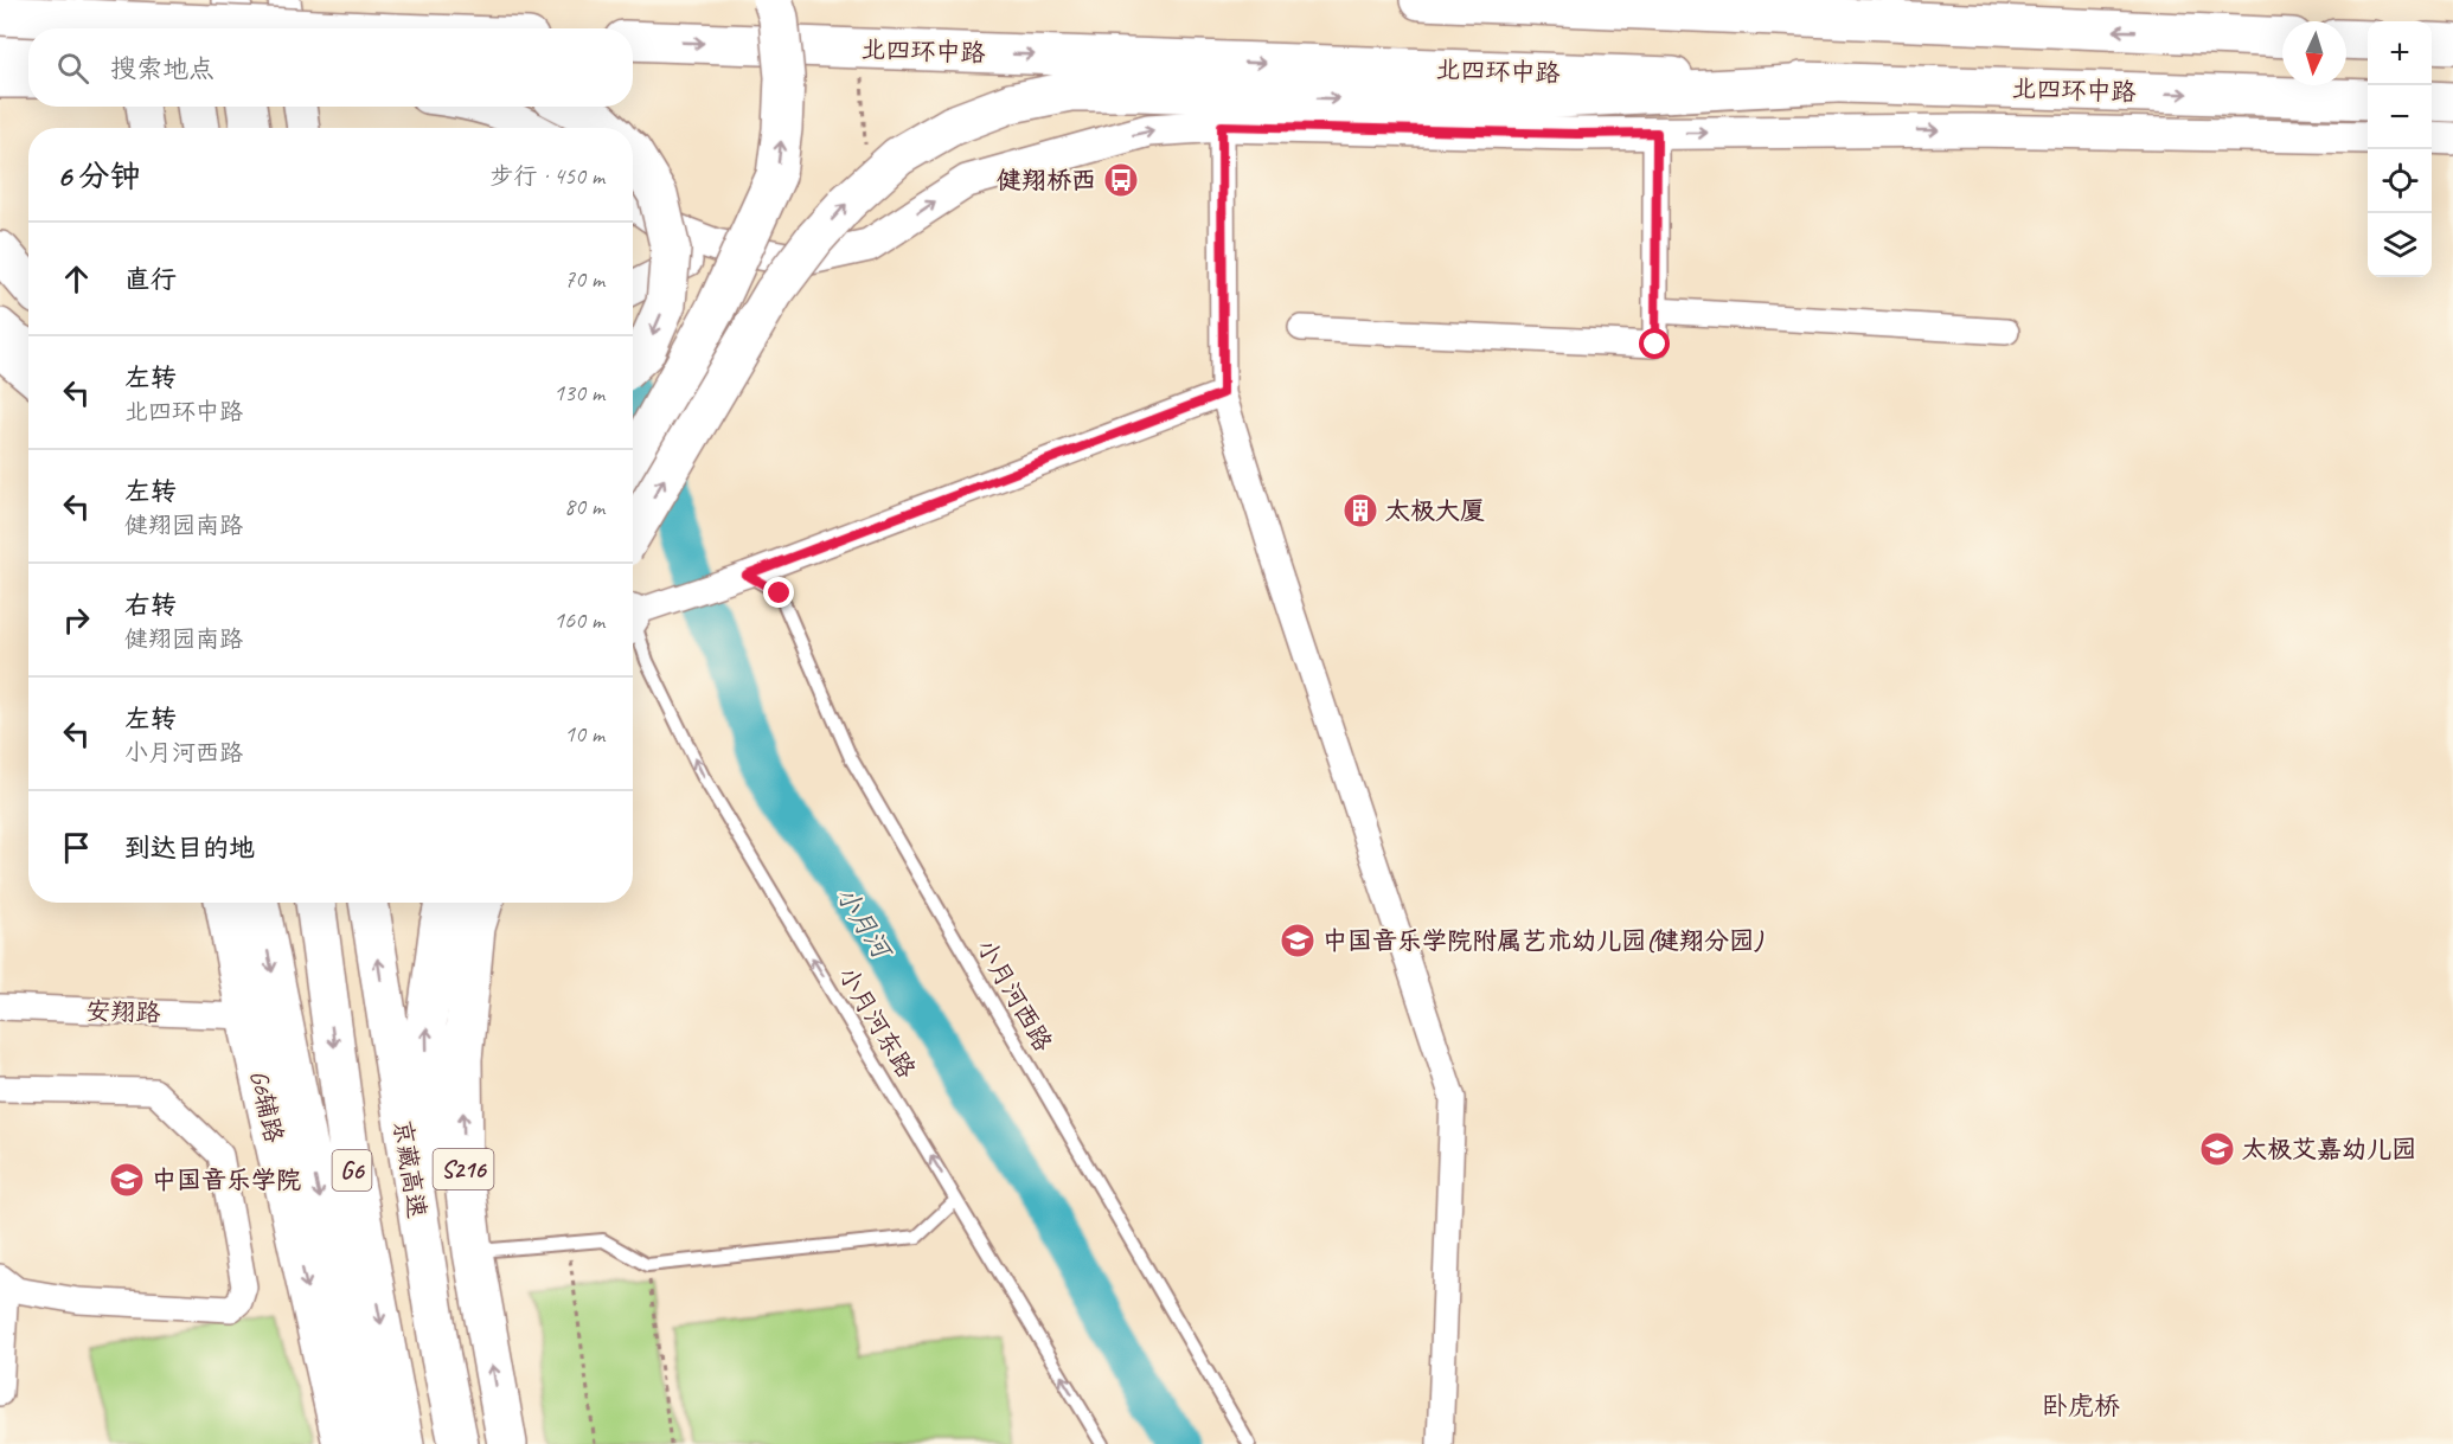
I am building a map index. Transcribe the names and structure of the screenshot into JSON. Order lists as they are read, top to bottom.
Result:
{
  "streets": {
    "main road": [
      "北四环中路",
      "G6辅路",
      "京藏高速",
      "S216",
      "G6"
    ],
    "street": ["安翔路"],
    "lane": ["小月河西路", "小月河东路"]
  },
  "crossings": [
    ["安翔路", "G6辅路"]
  ],
  "one_way": ["小月河东路"],
  "districts": ["卧虎桥"],
  "water": ["小月河"],
  "places": {
    "bus stop": ["健翔桥西"],
    "building": ["太极大厦"],
    "school or university": ["中国音乐学院附属艺术幼儿园(健翔分园)", "太极艾嘉幼儿园", "中国音乐学院"]
  },
  "north": "bottom",
  "page": {
    "map_buttons": ["+", "−"],
    "search": "搜索地点",
    "heading": ["6 分钟", "步行 · 450 m"],
    "list": [
      ["直行", "70 m"],
      ["左转", "北四环中路", "130 m"],
      ["左转", "健翔园南路", "80 m"],
      ["右转", "健翔园南路", "160 m"],
      ["左转", "小月河西路", "10 m"],
      "到达目的地"
    ]
  }
}
